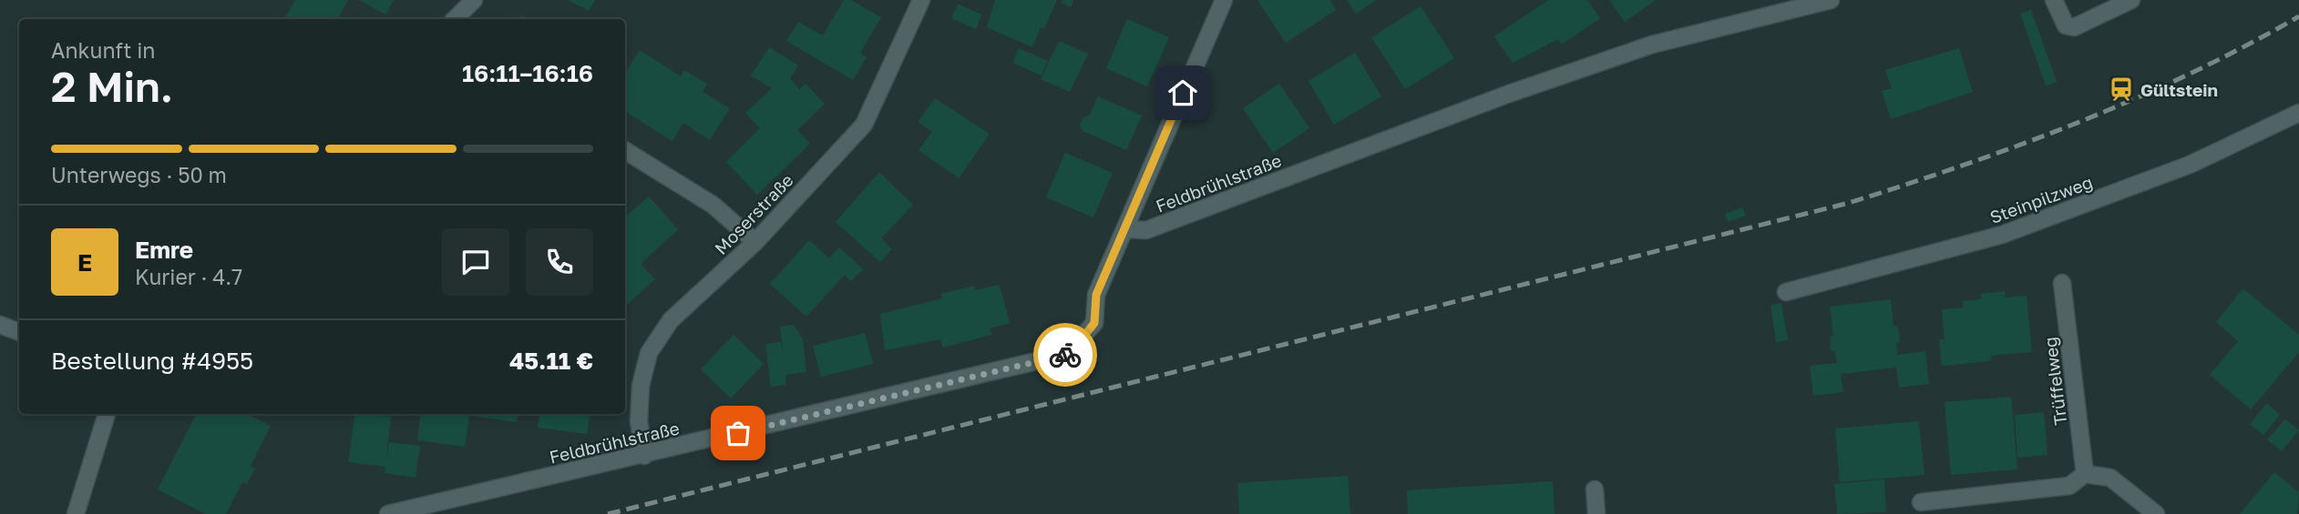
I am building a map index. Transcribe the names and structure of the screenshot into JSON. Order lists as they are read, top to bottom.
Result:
{
  "streets": {
    "street": [
      "Feldbrühlstraße",
      "Steinpilzweg",
      "Moserstraße",
      "Trüffelweg"
    ]
  },
  "crossings": [
    ["Feldbrühlstraße", "Moserstraße"]
  ],
  "places": {
    "station": ["Gültstein"]
  },
  "page": {
    "heading": ["2 Min.", "Ankunft in", "16:11–16:16"],
    "panel": [
      "Emre",
      "Kurier · 4.7",
      "Bestellung #4955",
      "45.11 €"
    ],
    "bar": "Unterwegs · 50 m",
    "round": "E"
  }
}
